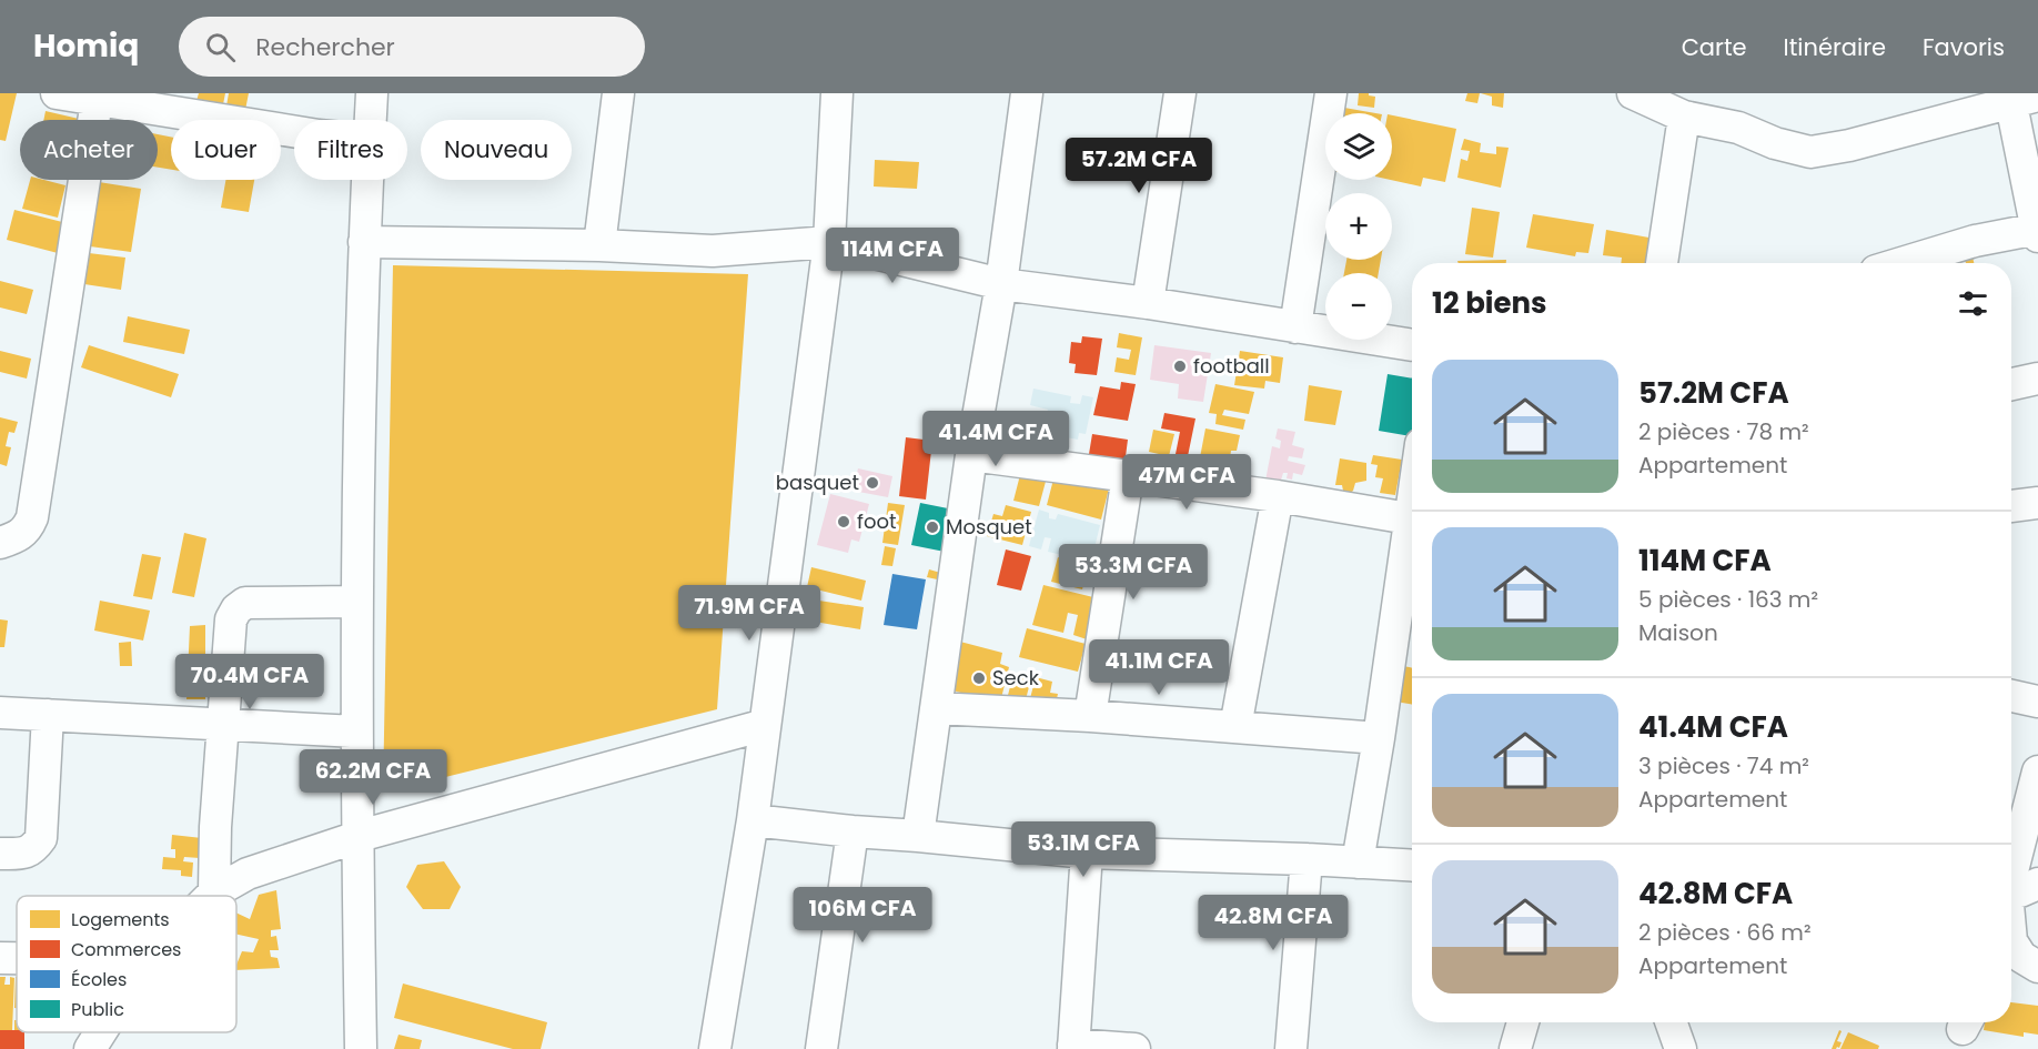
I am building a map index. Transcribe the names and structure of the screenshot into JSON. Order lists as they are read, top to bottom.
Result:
{
  "places": [
    "football",
    "basquet",
    "foot",
    "Mosquet",
    "Seck"
  ],
  "legend": [
    "Logements",
    "Commerces",
    "Écoles",
    "Public"
  ],
  "page": {
    "header": "Homiq",
    "search": "Rechercher",
    "nav": ["Carte", "Itinéraire", "Favoris"],
    "map_buttons": ["+", "−"],
    "chip": [
      "Acheter",
      "Louer",
      "Filtres",
      "Nouveau"
    ],
    "price": [
      "57.2M CFA",
      "114M CFA",
      "41.4M CFA",
      "47M CFA",
      "53.3M CFA",
      "71.9M CFA",
      "41.1M CFA",
      "70.4M CFA",
      "62.2M CFA",
      "53.1M CFA",
      "106M CFA",
      "42.8M CFA"
    ],
    "heading": "12 biens",
    "list": [
      {
        "name": "57.2M CFA",
        "note": "2 pièces · 78 m² · Appartement"
      },
      {
        "name": "114M CFA",
        "note": "5 pièces · 163 m² · Maison"
      },
      {
        "name": "41.4M CFA",
        "note": "3 pièces · 74 m² · Appartement"
      },
      {
        "name": "42.8M CFA",
        "note": "2 pièces · 66 m² · Appartement"
      }
    ]
  }
}
